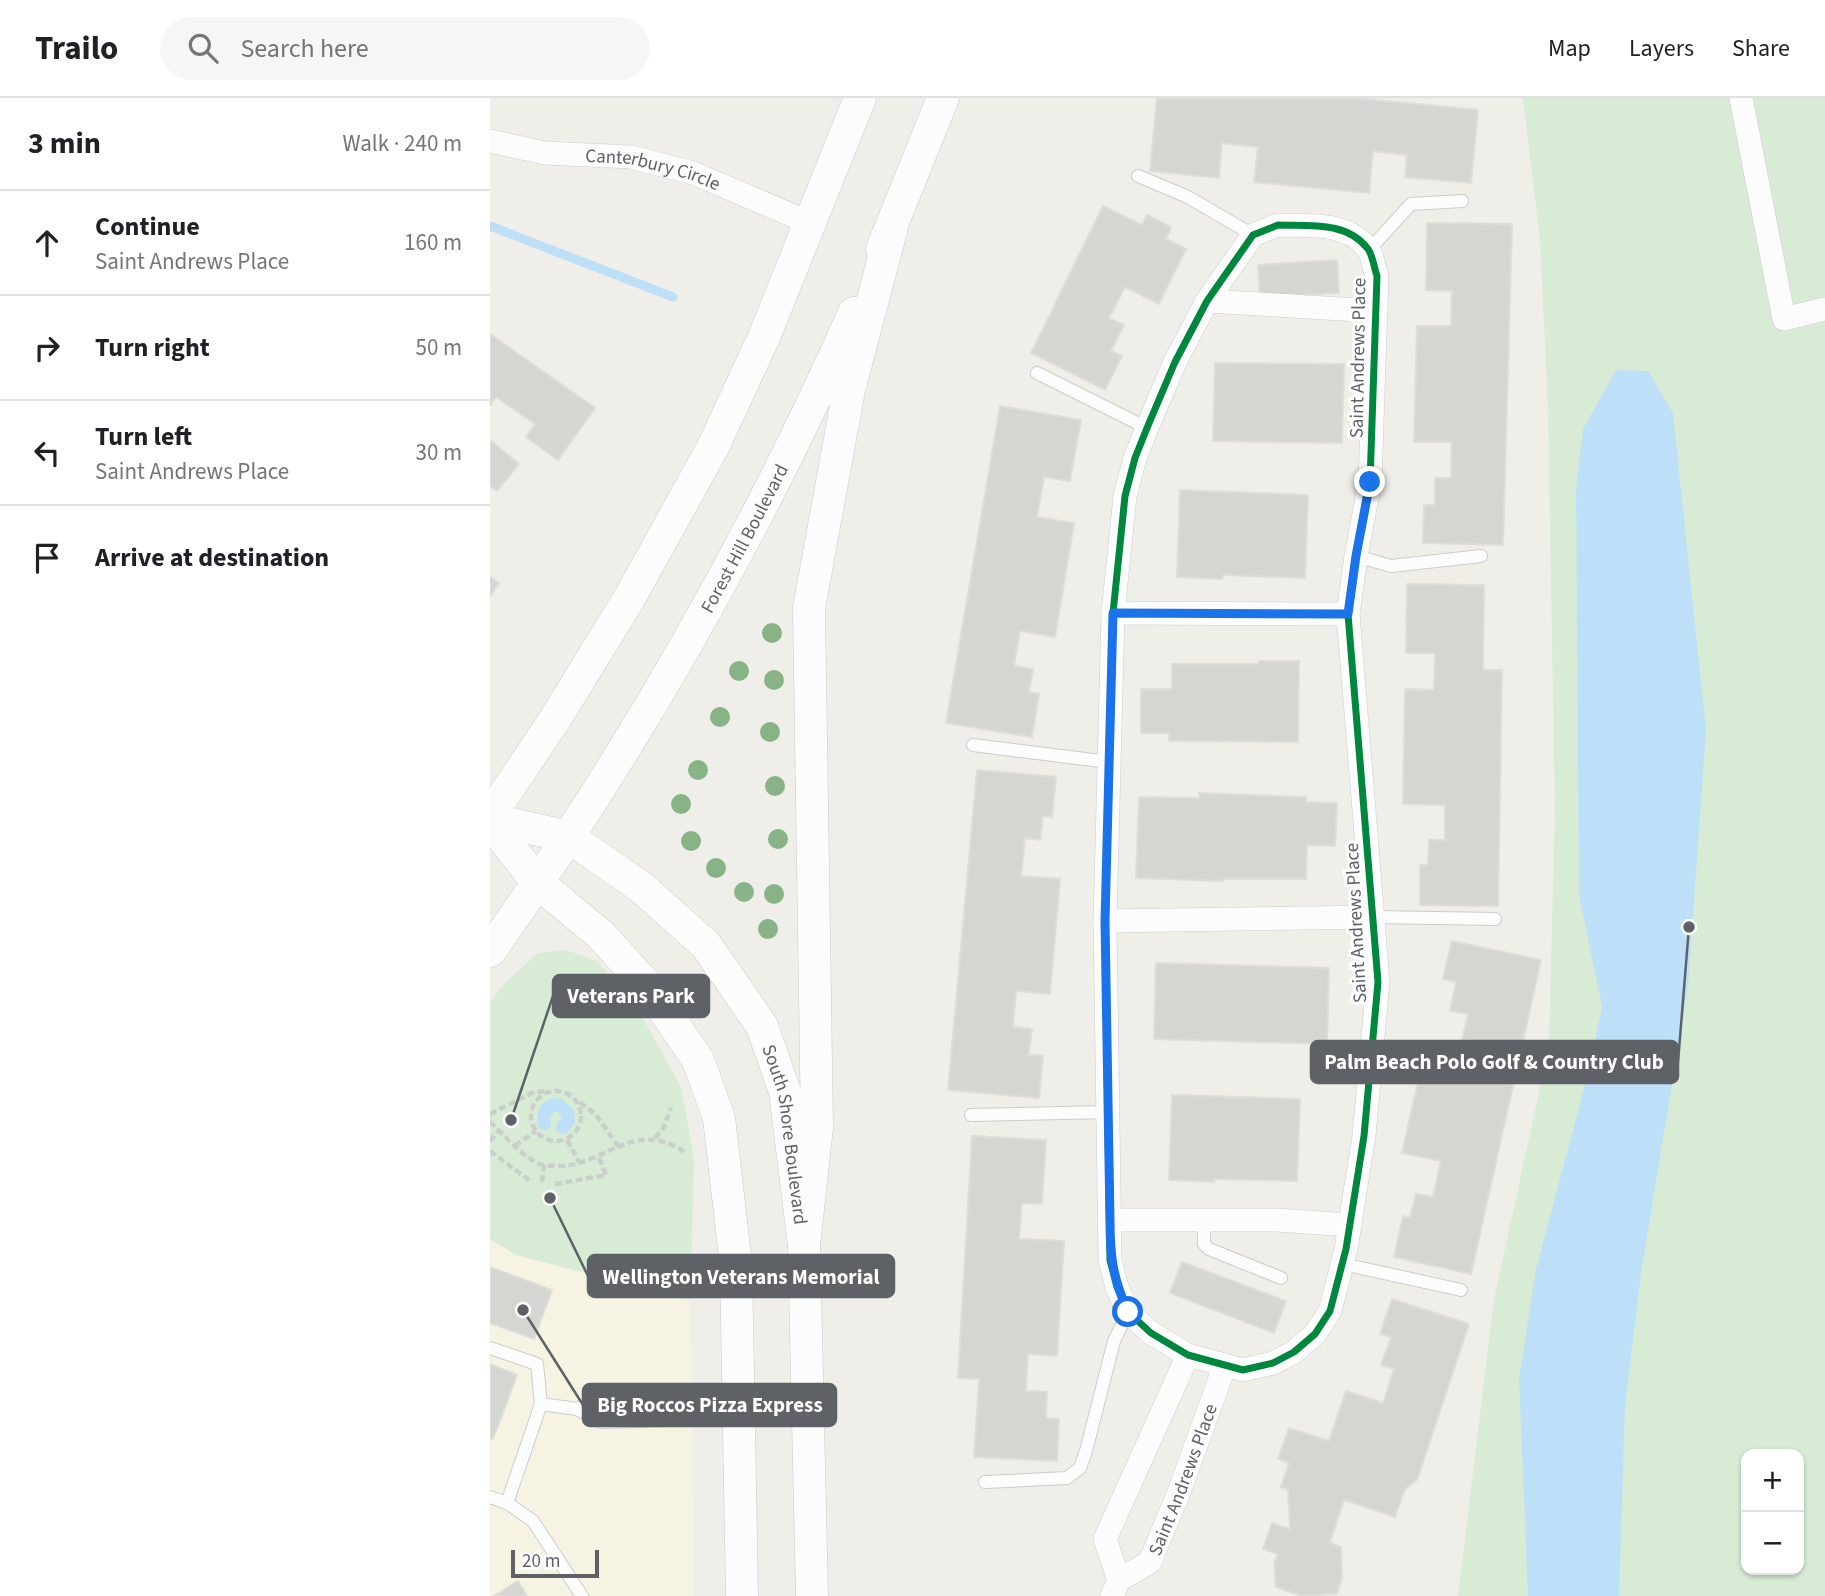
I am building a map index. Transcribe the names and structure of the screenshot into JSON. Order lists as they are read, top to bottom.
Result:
{
  "streets": {
    "main road": ["Forest Hill Boulevard", "South Shore Boulevard"],
    "street": ["Canterbury Circle", "Saint Andrews Place"]
  },
  "crossings": [
    ["Forest Hill Boulevard", "South Shore Boulevard"]
  ],
  "places": [
    "Palm Beach Polo Golf & Country Club",
    "Veterans Park",
    "Wellington Veterans Memorial",
    "Big Roccos Pizza Express"
  ],
  "scale_bar": "20 m",
  "page": {
    "header": "Trailo",
    "search": "Search here",
    "nav": ["Map", "Layers", "Share"],
    "heading": ["3 min", "Walk · 240 m"],
    "list": [
      ["Continue", "Saint Andrews Place", "160 m"],
      ["Turn right", "50 m"],
      ["Turn left", "Saint Andrews Place", "30 m"],
      "Arrive at destination"
    ],
    "map_buttons": ["+", "−"],
    "scale": "20 m"
  }
}
